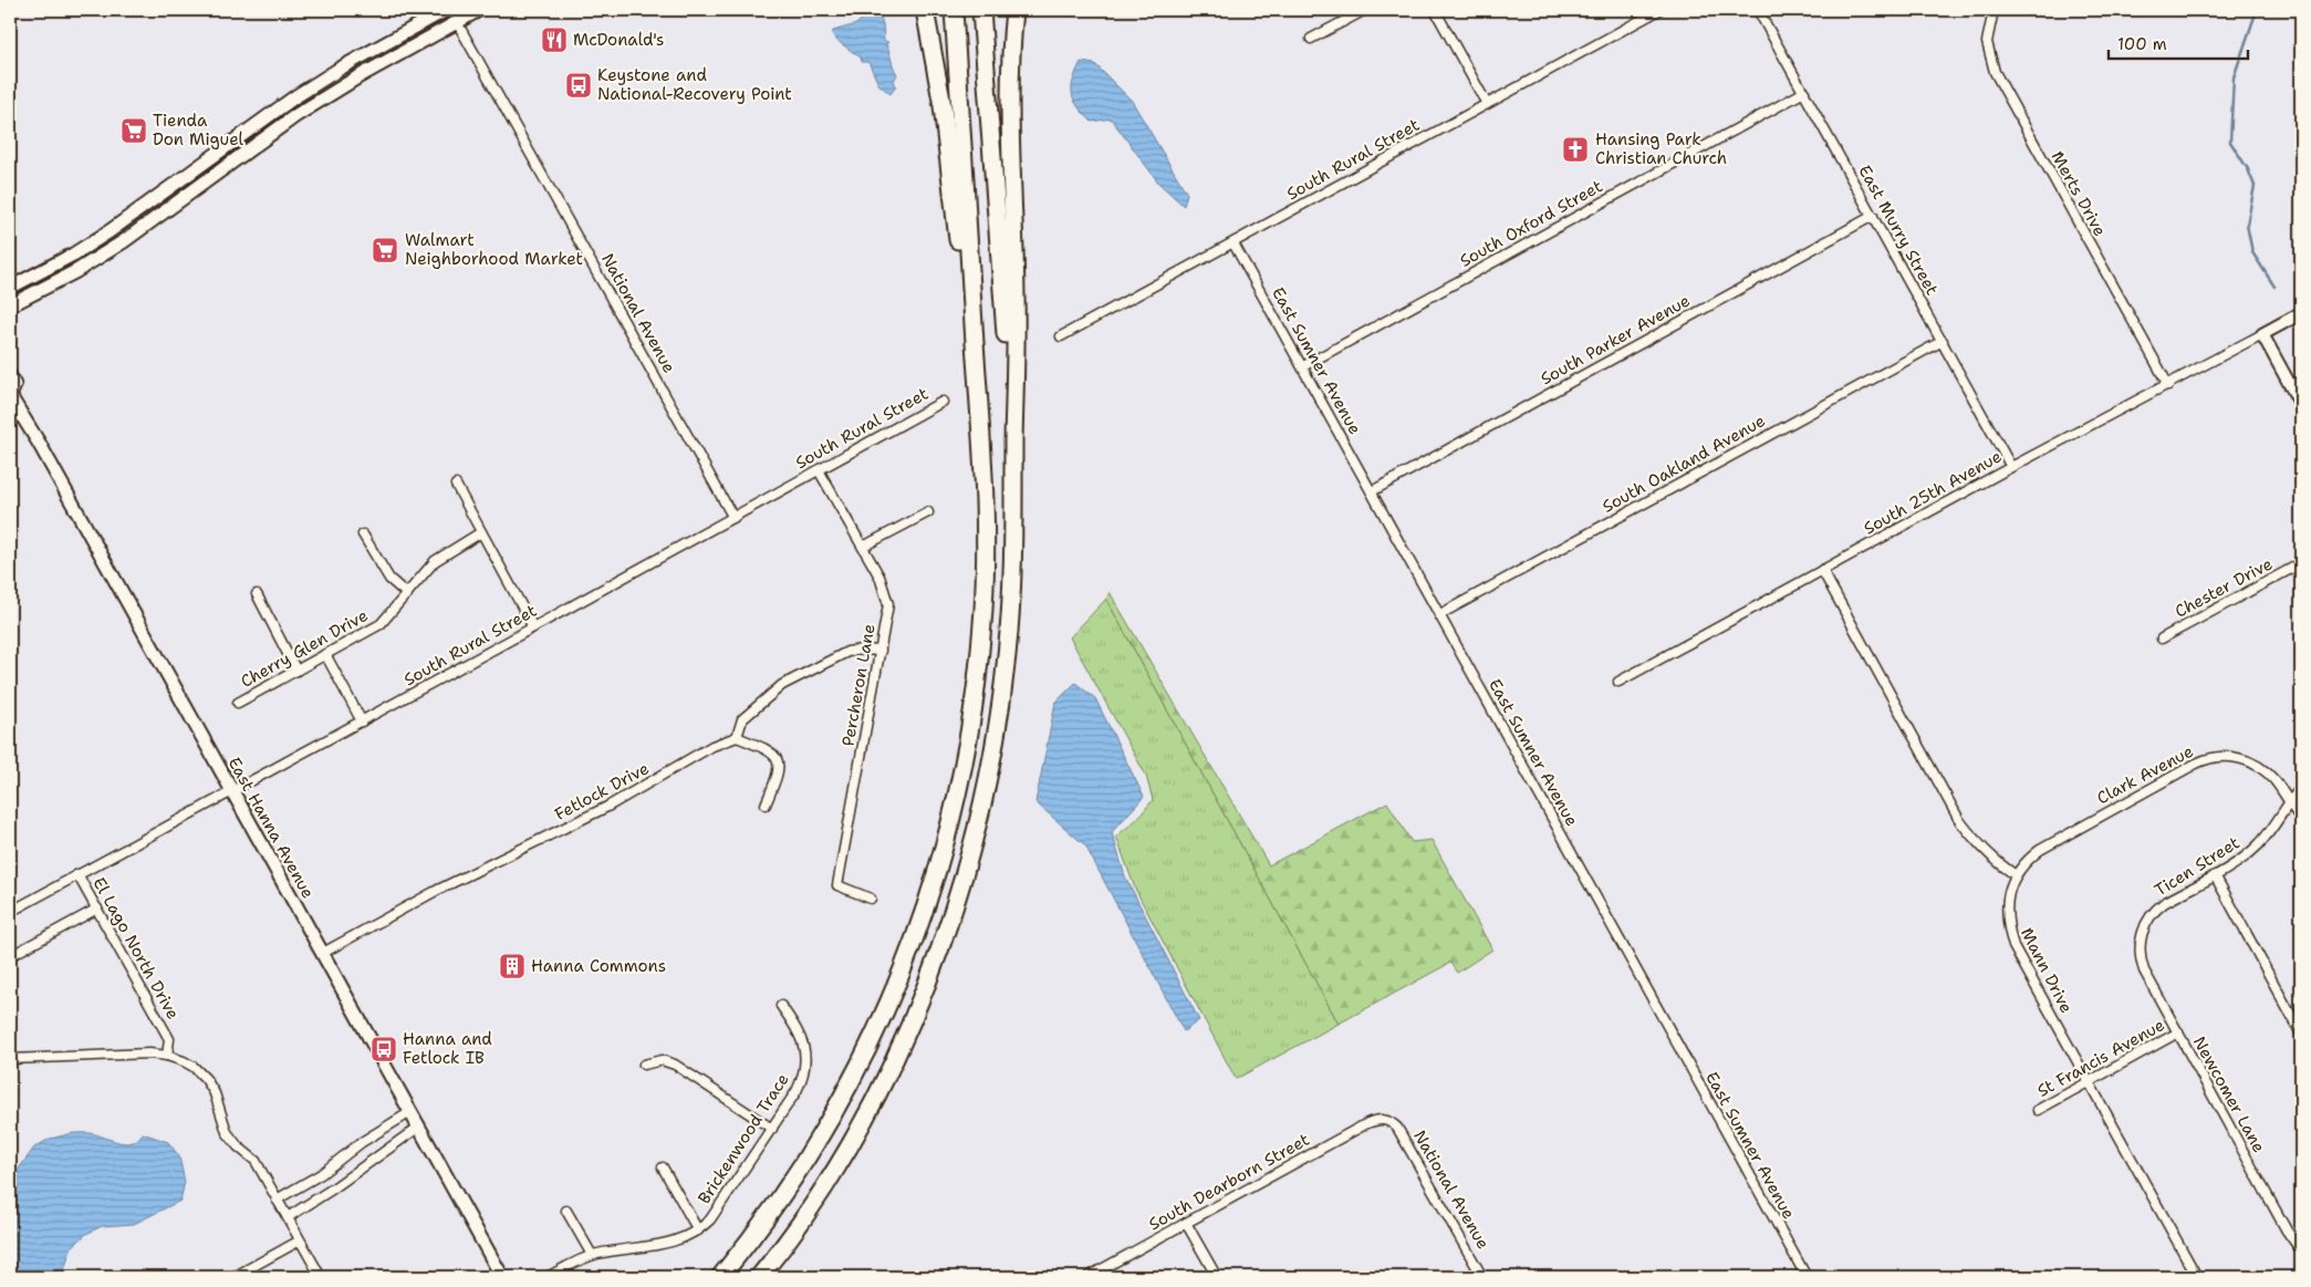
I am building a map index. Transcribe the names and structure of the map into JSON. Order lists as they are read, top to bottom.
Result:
{
  "streets": {
    "main road": ["East Hanna Avenue"],
    "street": [
      "South Rural Street",
      "Merts Drive",
      "South Oxford Street",
      "East Murry Street",
      "National Avenue",
      "South Parker Avenue",
      "East Sumner Avenue",
      "South Oakland Avenue",
      "South 25th Avenue",
      "Chester Drive",
      "Cherry Glen Drive",
      "Percheron Lane",
      "Clark Avenue",
      "Fetlock Drive",
      "Ticen Street",
      "El Lago North Drive",
      "Mann Drive",
      "St Francis Avenue",
      "Newcomer Lane",
      "Brickenwood Trace",
      "South Dearborn Street"
    ]
  },
  "crossings": [
    ["South Rural Street", "National Avenue"],
    ["South Rural Street", "East Sumner Avenue"],
    ["South Rural Street", "Percheron Lane"],
    ["South Rural Street", "East Hanna Avenue"],
    ["South Rural Street", "El Lago North Drive"],
    ["Merts Drive", "South 25th Avenue"],
    ["South Oxford Street", "East Murry Street"],
    ["South Oxford Street", "East Sumner Avenue"],
    ["East Murry Street", "South Parker Avenue"],
    ["East Murry Street", "South Oakland Avenue"],
    ["East Murry Street", "South 25th Avenue"],
    ["National Avenue", "South Dearborn Street"],
    ["South Parker Avenue", "East Sumner Avenue"],
    ["East Sumner Avenue", "South Oakland Avenue"],
    ["Clark Avenue", "Ticen Street"],
    ["Clark Avenue", "Mann Drive"],
    ["Fetlock Drive", "East Hanna Avenue"],
    ["Ticen Street", "Newcomer Lane"],
    ["Mann Drive", "St Francis Avenue"],
    ["St Francis Avenue", "Newcomer Lane"]
  ],
  "places": {
    "restaurant": ["McDonald's"],
    "bus stop": ["Keystone and National-Recovery Point", "Hanna and Fetlock IB"],
    "supermarket": ["Tienda Don Miguel", "Walmart Neighborhood Market"],
    "church": ["Hansing Park Christian Church"],
    "building": ["Hanna Commons"]
  },
  "scale_bar": "100 m"
}
